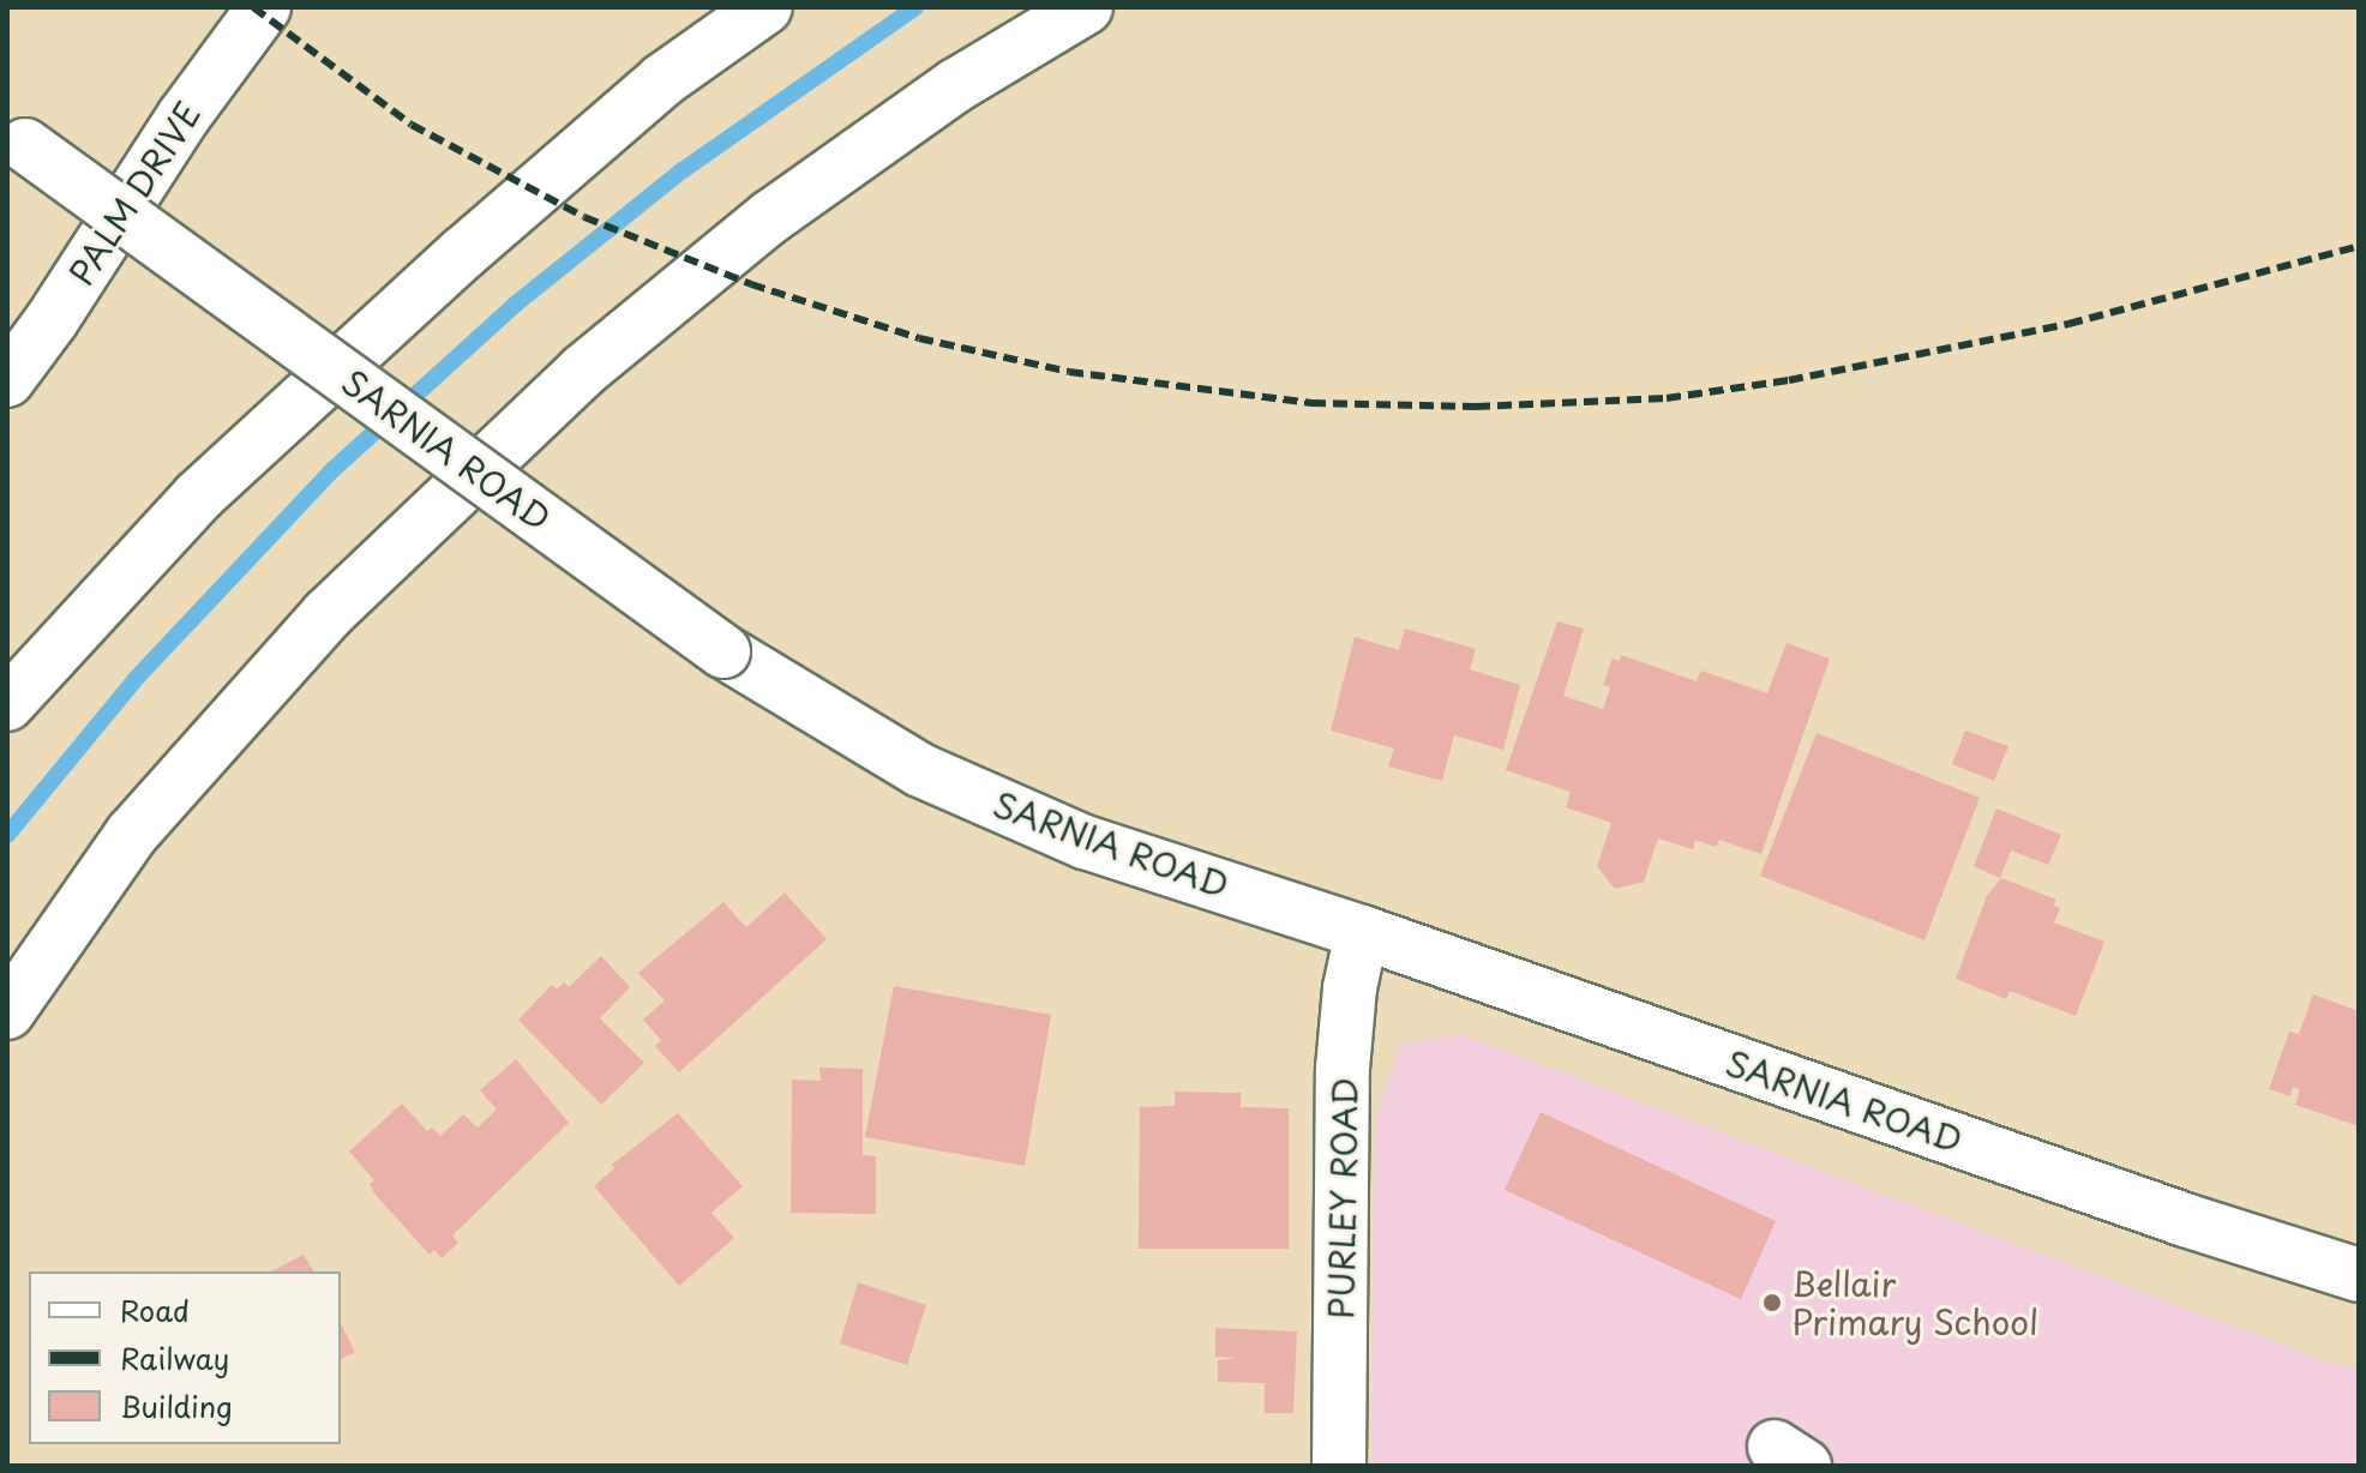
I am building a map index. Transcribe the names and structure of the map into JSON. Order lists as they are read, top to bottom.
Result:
{
  "streets": {
    "main road": ["PALM DRIVE", "SARNIA ROAD", "PURLEY ROAD"]
  },
  "crossings": [
    ["SARNIA ROAD", "PURLEY ROAD"]
  ],
  "places": ["Bellair Primary School"],
  "legend": ["Road", "Railway", "Building"]
}
